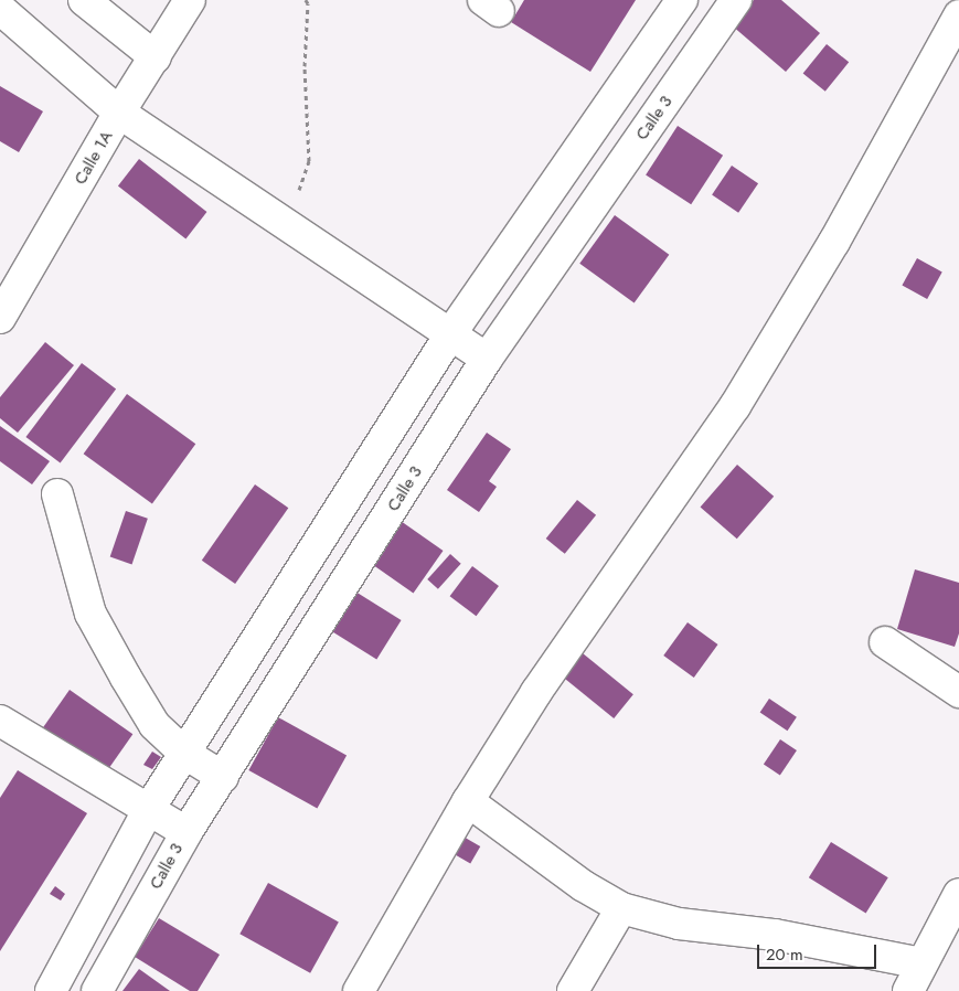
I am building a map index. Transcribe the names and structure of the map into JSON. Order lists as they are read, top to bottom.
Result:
{
  "streets": {
    "street": ["Calle 3", "Calle 1A"]
  },
  "scale_bar": "20 m"
}
